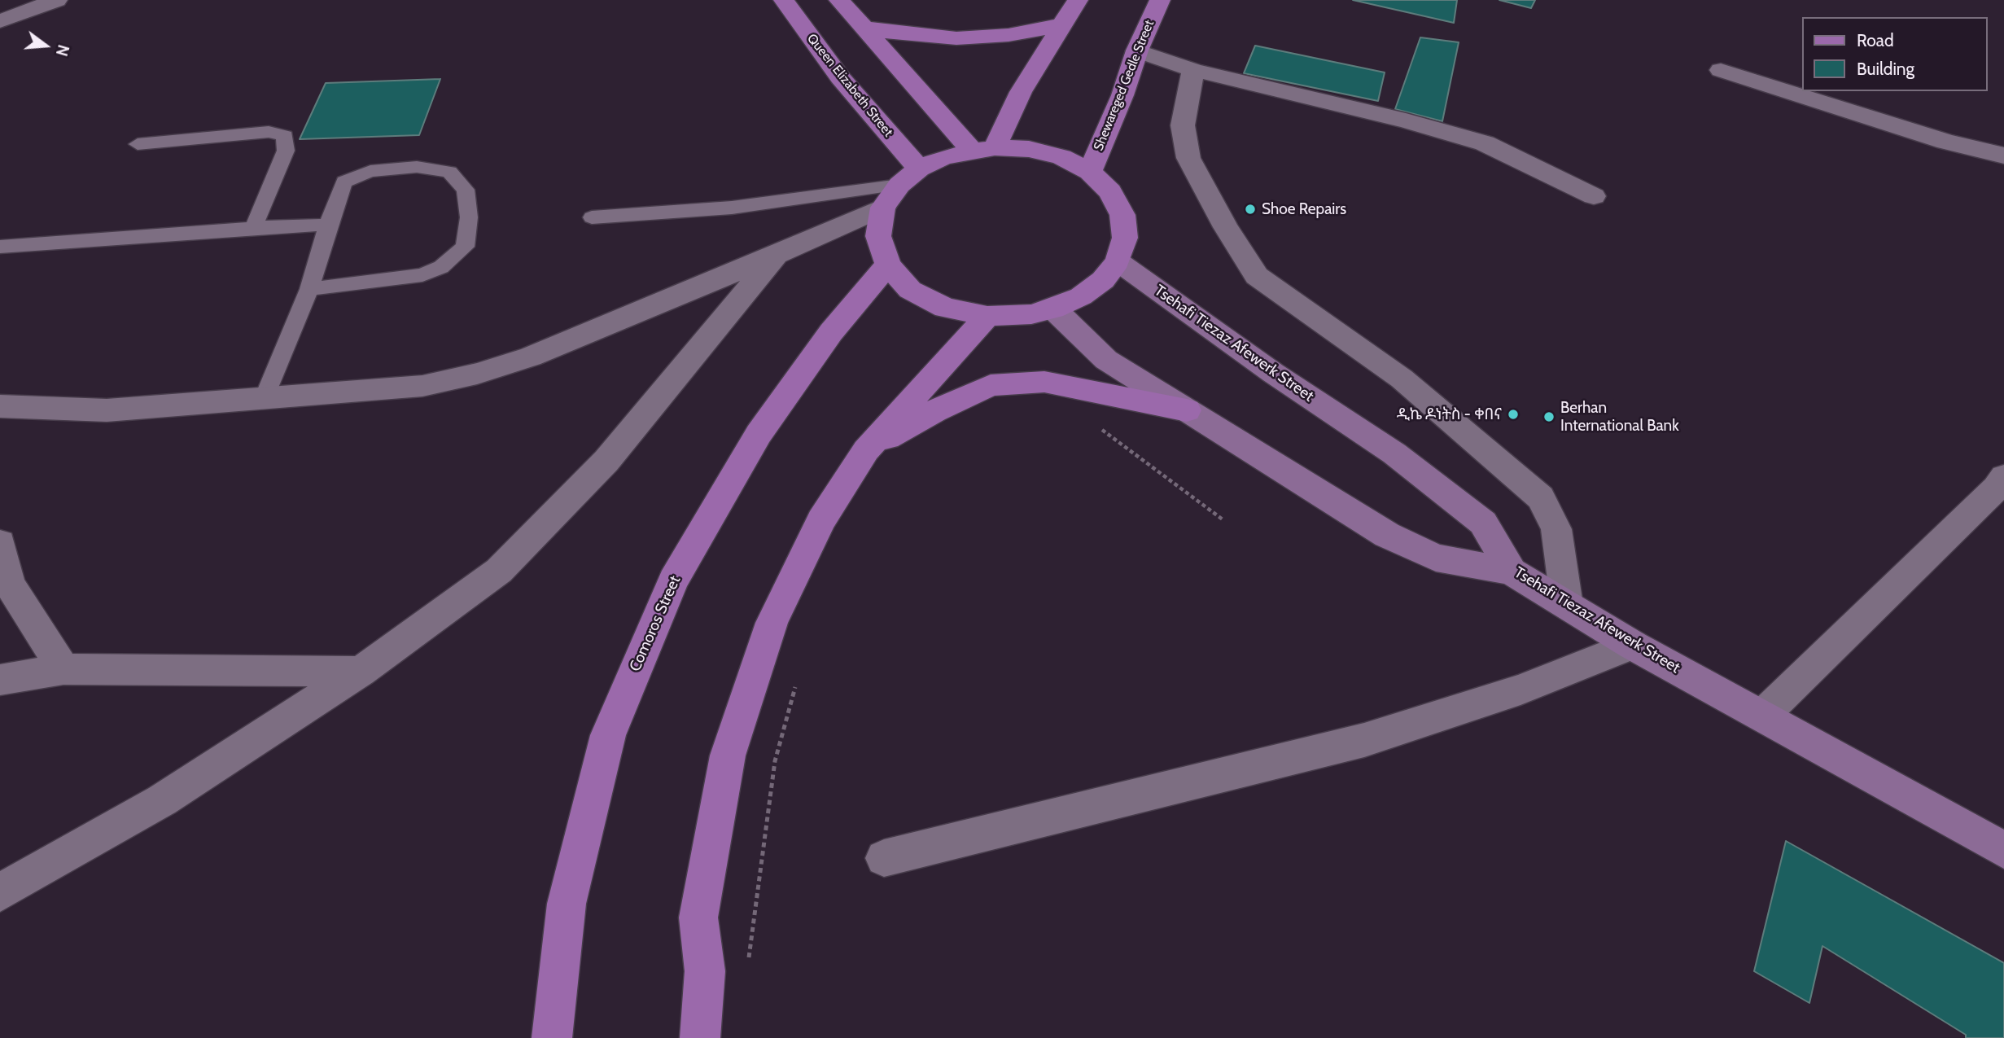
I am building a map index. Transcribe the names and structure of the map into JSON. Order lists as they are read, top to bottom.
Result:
{
  "streets": {
    "main road": [
      "Queen Elizabeth Street",
      "Shewareged Gedle Street",
      "Tsehafi Tiezaz Afewerk Street",
      "Comoros Street"
    ]
  },
  "places": ["Shoe Repairs", "ዲኬ ዶነትስ - ቀበና", "Berhan International Bank"],
  "legend": ["Road", "Building"],
  "north": "right"
}
